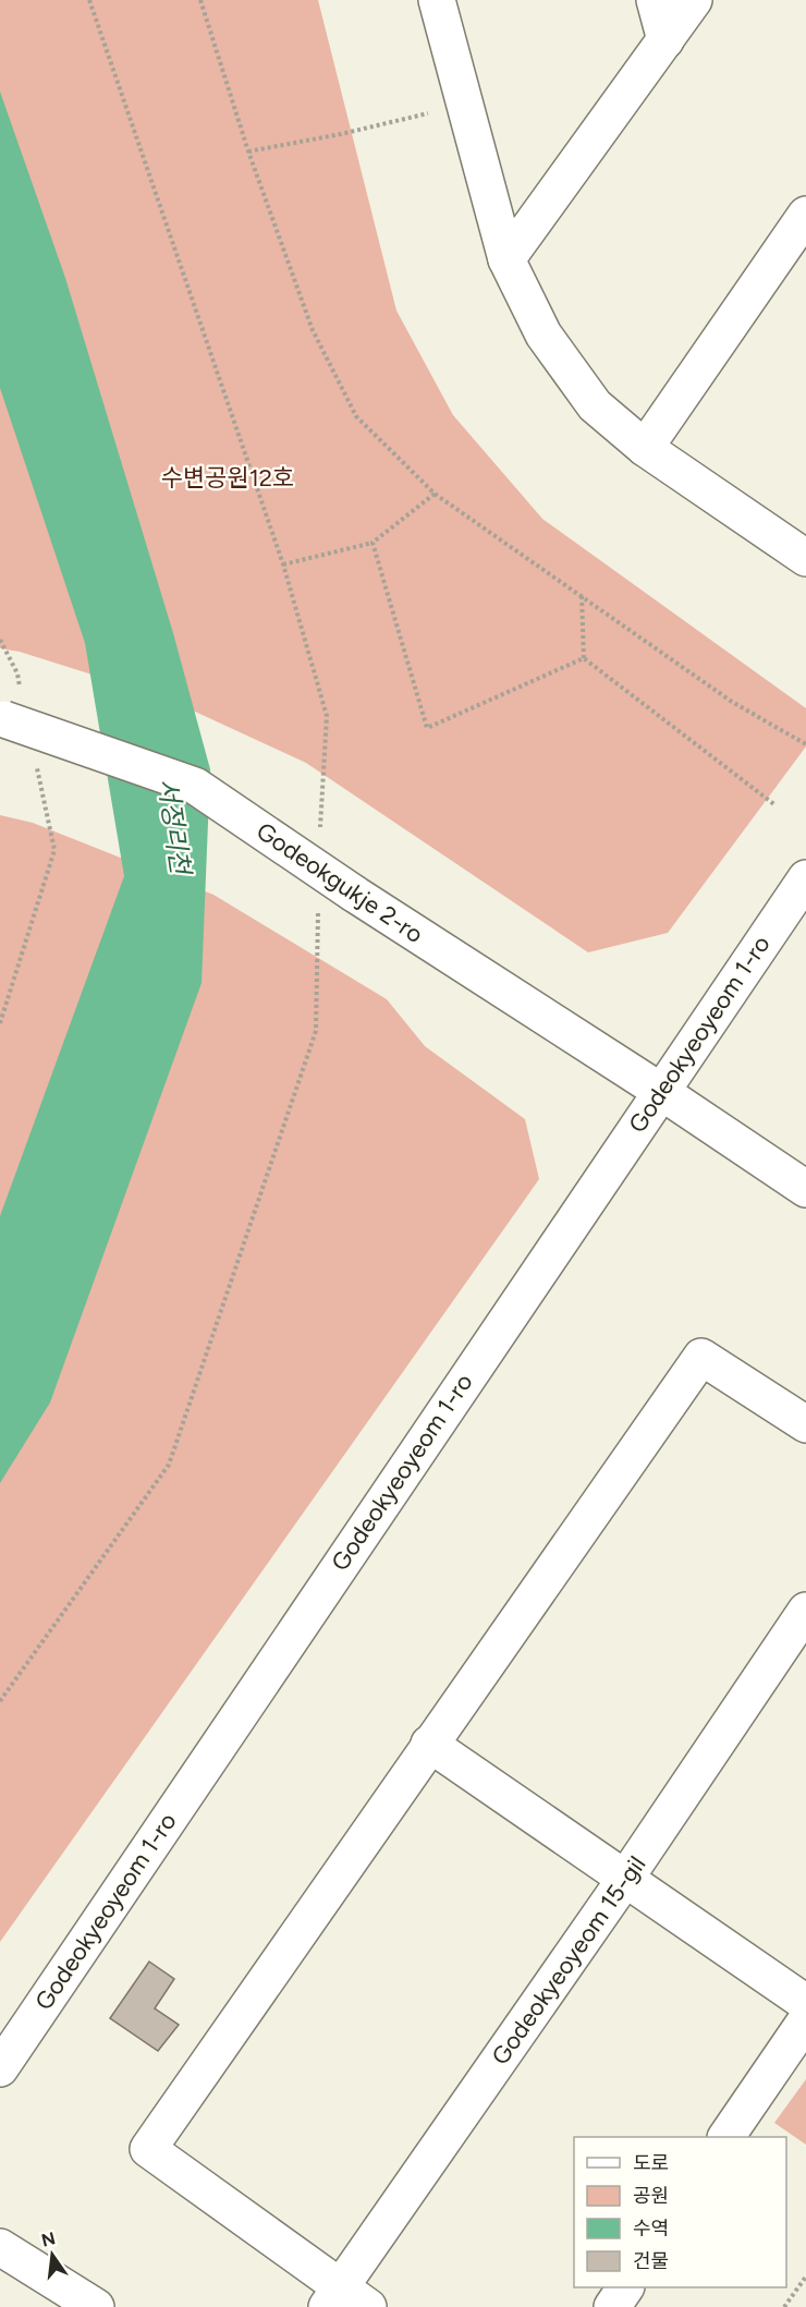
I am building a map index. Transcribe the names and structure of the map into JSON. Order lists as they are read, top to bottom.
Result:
{
  "streets": {
    "street": ["Godeokgukje 2-ro", "Godeokyeoyeom 1-ro", "Godeokyeoyeom 15-gil"]
  },
  "crossings": [
    ["Godeokgukje 2-ro", "Godeokyeoyeom 1-ro"]
  ],
  "water": ["서정리천"],
  "parks": ["수변공원12호"],
  "legend": [
    "도로",
    "공원",
    "수역",
    "건물"
  ],
  "north": "top"
}
